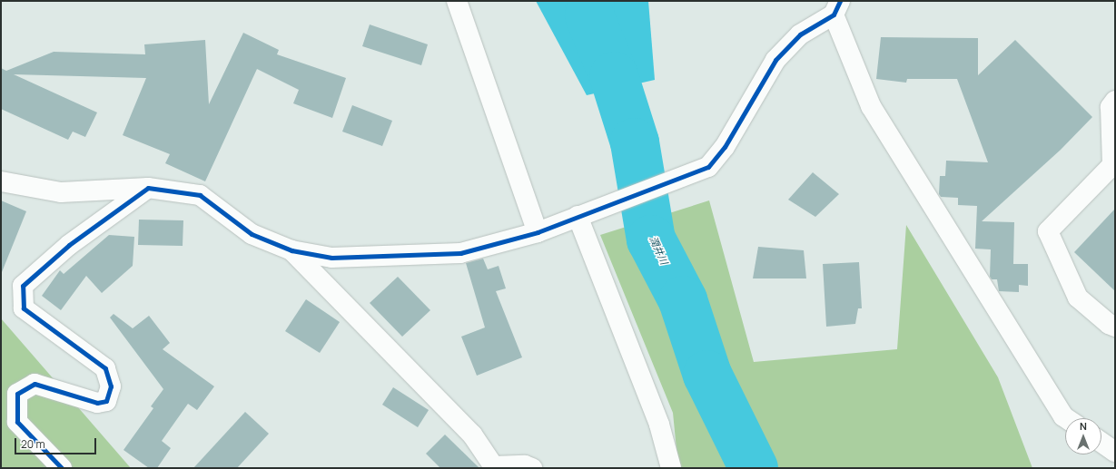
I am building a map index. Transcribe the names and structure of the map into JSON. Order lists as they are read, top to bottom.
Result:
{
  "water": ["潤井川"],
  "scale_bar": "20 m",
  "north": "top"
}
